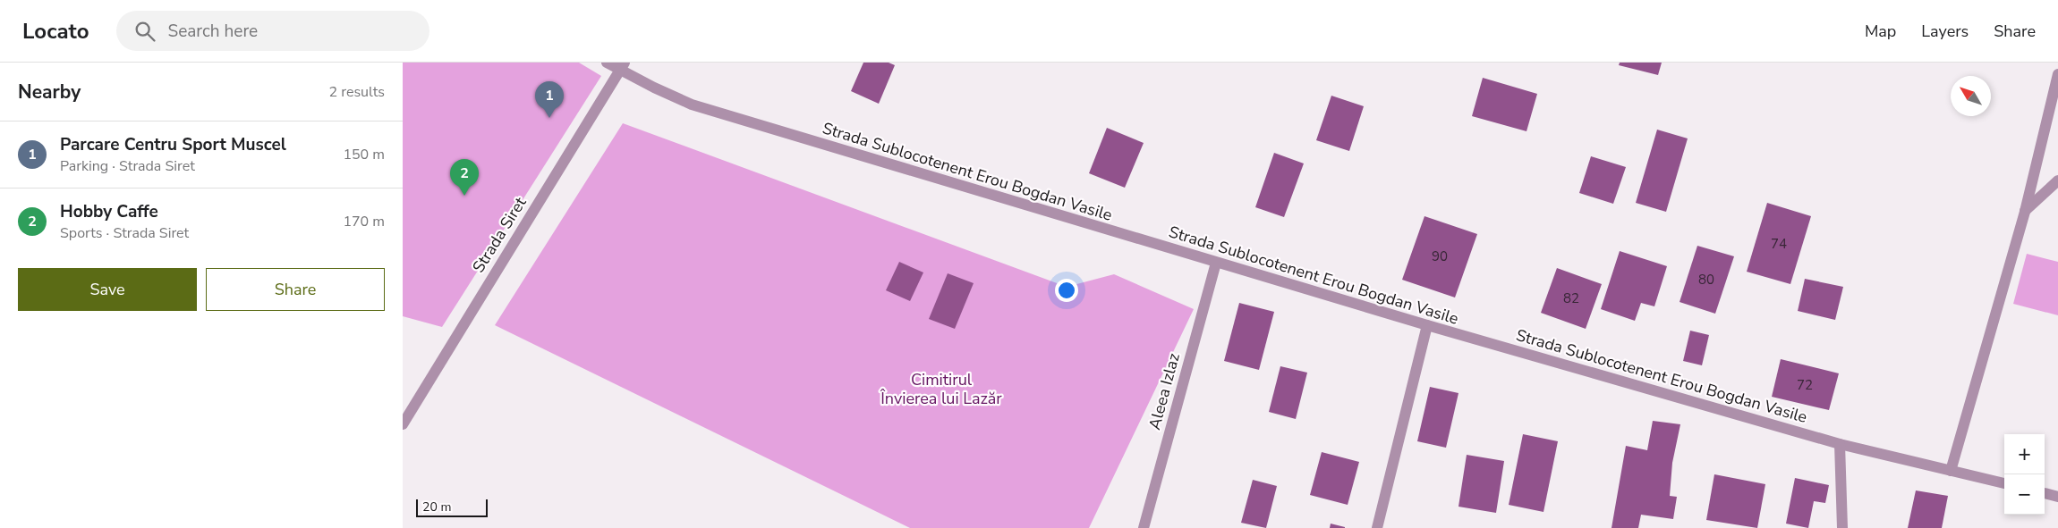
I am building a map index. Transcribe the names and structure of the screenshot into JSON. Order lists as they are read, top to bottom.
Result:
{
  "streets": {
    "street": ["Strada Sublocotenent Erou Bogdan Vasile", "Strada Siret", "Aleea Izlaz"]
  },
  "crossings": [
    ["Strada Sublocotenent Erou Bogdan Vasile", "Strada Siret"],
    ["Strada Sublocotenent Erou Bogdan Vasile", "Aleea Izlaz"]
  ],
  "parks": ["Cimitirul Învierea lui Lazăr"],
  "house_numbers": [
    "74",
    "90",
    "80",
    "82",
    "72"
  ],
  "scale_bar": "20 m",
  "north": "top left",
  "page": {
    "header": "Locato",
    "search": "Search here",
    "nav": ["Map", "Layers", "Share"],
    "heading": ["Nearby", "2 results"],
    "pins": ["1", "2"],
    "list": [
      {
        "mark": "1",
        "name": "Parcare Centru Sport Muscel",
        "note": "Parking · Strada Siret",
        "value": "150 m"
      },
      {
        "mark": "2",
        "name": "Hobby Caffe",
        "note": "Sports · Strada Siret",
        "value": "170 m"
      }
    ],
    "buttons": ["Save", "Share"],
    "map_buttons": ["+", "−"],
    "scale": "20 m"
  }
}
